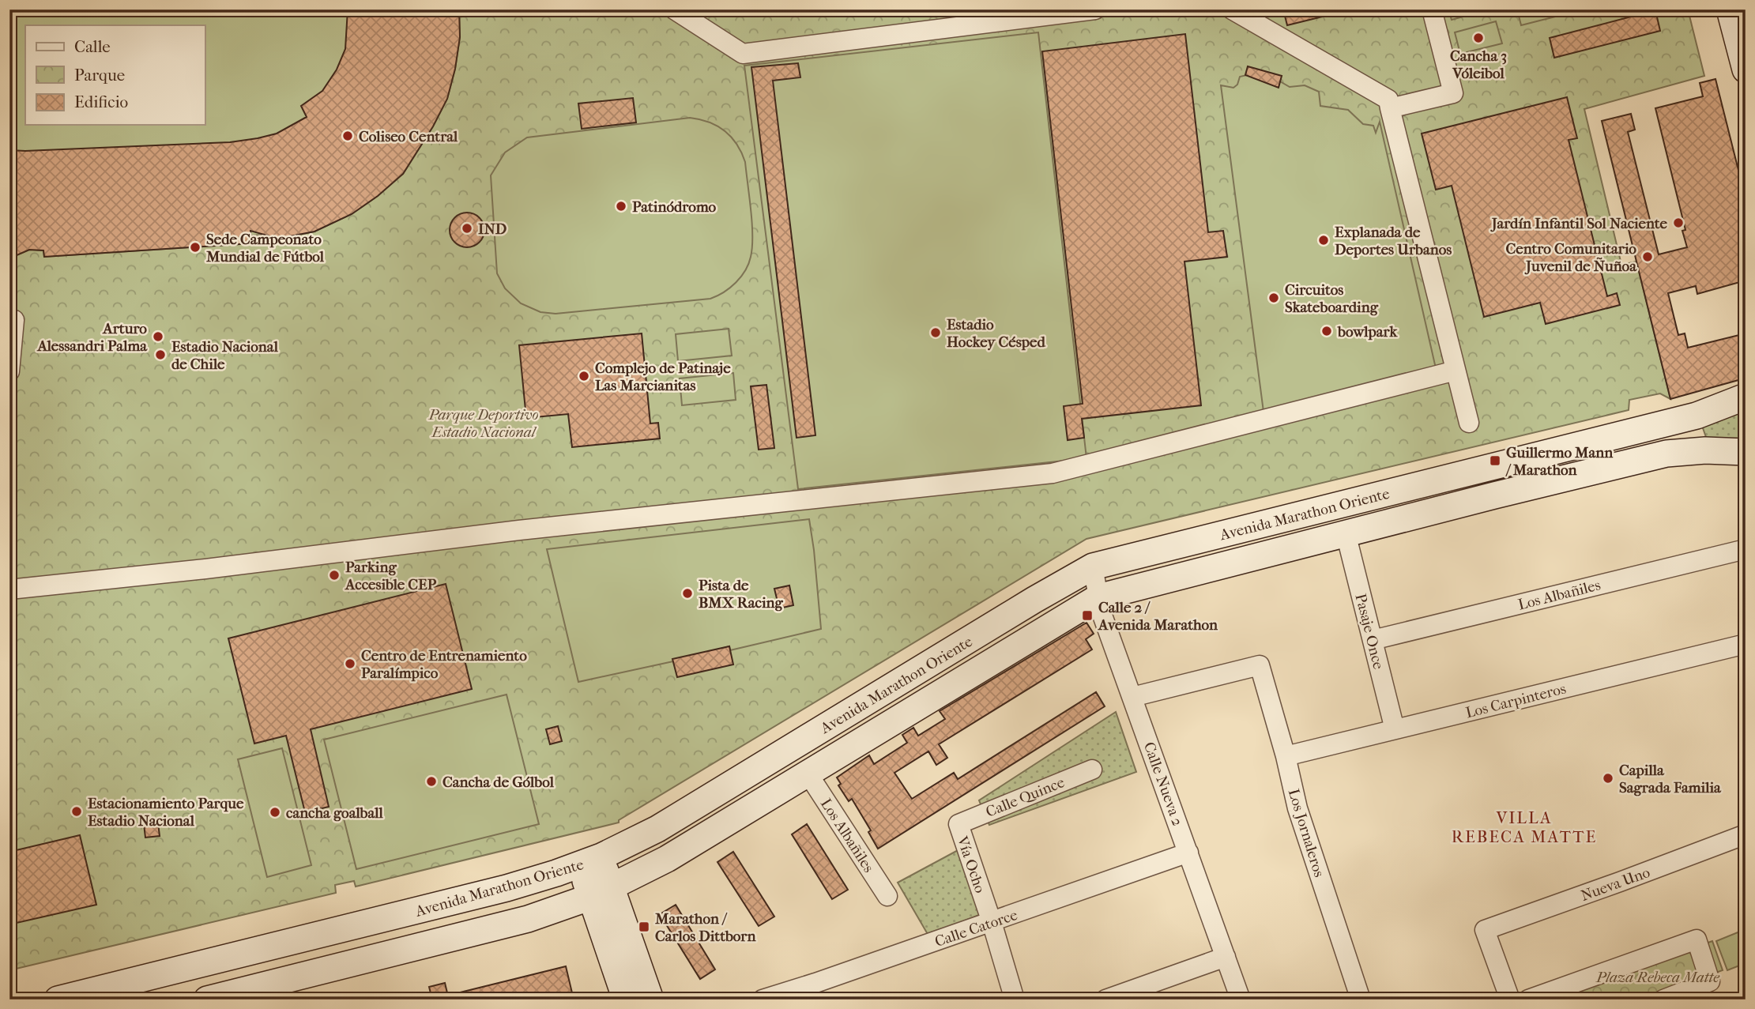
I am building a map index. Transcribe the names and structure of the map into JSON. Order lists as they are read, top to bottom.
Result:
{
  "streets": {
    "main road": ["Avenida Marathon Oriente"],
    "street": [
      "Los Albañiles",
      "Pasaje Once",
      "Los Carpinteros",
      "Calle Nueva 2",
      "Calle Quince",
      "Los Jornaleros",
      "Vía Ocho",
      "Nueva Uno",
      "Calle Catorce"
    ]
  },
  "crossings": [
    ["Avenida Marathon Oriente", "Los Albañiles"],
    ["Avenida Marathon Oriente", "Pasaje Once"],
    ["Avenida Marathon Oriente", "Calle Nueva 2"],
    ["Los Albañiles", "Pasaje Once"],
    ["Pasaje Once", "Los Carpinteros"],
    ["Los Carpinteros", "Los Jornaleros"],
    ["Calle Nueva 2", "Los Jornaleros"],
    ["Calle Nueva 2", "Calle Catorce"],
    ["Calle Quince", "Vía Ocho"],
    ["Vía Ocho", "Calle Catorce"]
  ],
  "districts": ["VILLA REBECA MATTE"],
  "parks": ["Parque Deportivo Estadio Nacional", "Plaza Rebeca Matte"],
  "places": {
    "other": [
      "Cancha 3 Vóleibol",
      "Coliseo Central",
      "Patinódromo",
      "Jardín Infantil Sol Naciente",
      "IND",
      "Explanada de Deportes Urbanos",
      "Sede Campeonato Mundial de Fútbol",
      "Centro Comunitario Juvenil de Ñuñoa",
      "Circuitos Skateboarding",
      "bowlpark",
      "Estadio Hockey Césped",
      "Arturo Alessandri Palma",
      "Estadio Nacional de Chile",
      "Complejo de Patinaje Las Marcianitas",
      "Parking Accesible CEP",
      "Pista de BMX Racing",
      "Centro de Entrenamiento Paralímpico",
      "Capilla Sagrada Familia",
      "Cancha de Gólbol",
      "Estacionamiento Parque Estadio Nacional",
      "cancha goalball"
    ],
    "transit": ["Guillermo Mann / Marathon", "Calle 2 / Avenida Marathon", "Marathon / Carlos Dittborn"]
  },
  "legend": ["Calle", "Parque", "Edificio"]
}
